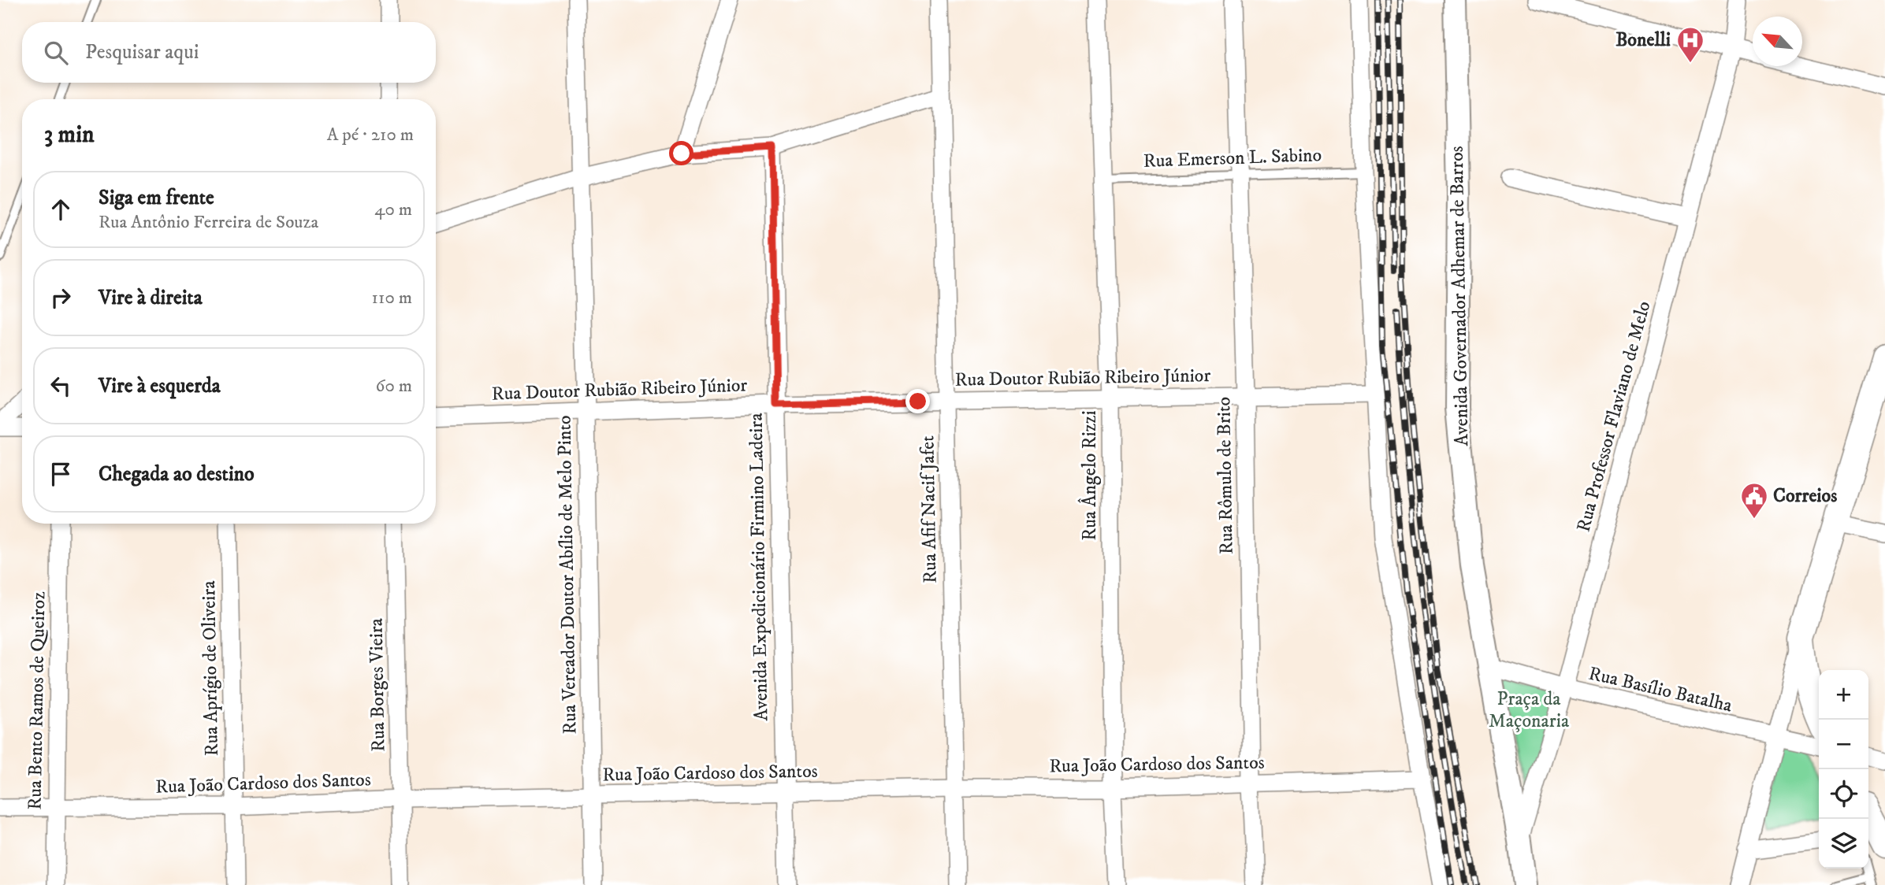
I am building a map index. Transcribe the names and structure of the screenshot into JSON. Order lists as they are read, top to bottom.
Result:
{
  "streets": {
    "main road": ["Avenida Governador Adhemar de Barros"],
    "street": [
      "Rua Doutor Rubião Ribeiro Júnior",
      "Rua Professor Flaviano de Melo",
      "Rua Ângelo Rizzi",
      "Rua Rômulo de Brito",
      "Rua Afif Nacif Jafet",
      "Avenida Expedicionário Firmino Ladeira",
      "Rua Vereador Doutor Abílio de Melo Pinto",
      "Rua Aprígio de Oliveira",
      "Rua Borges Vieira",
      "Rua Basílio Batalha",
      "Rua Bento Ramos de Queiroz",
      "Rua João Cardoso dos Santos"
    ],
    "lane": ["Rua Emerson L. Sabino"]
  },
  "crossings": [
    ["Rua Emerson L. Sabino", "Rua Ângelo Rizzi"],
    ["Rua Emerson L. Sabino", "Rua Rômulo de Brito"],
    ["Avenida Governador Adhemar de Barros", "Rua Professor Flaviano de Melo"],
    ["Avenida Governador Adhemar de Barros", "Rua Basílio Batalha"],
    ["Rua Doutor Rubião Ribeiro Júnior", "Rua Ângelo Rizzi"],
    ["Rua Doutor Rubião Ribeiro Júnior", "Rua Rômulo de Brito"],
    ["Rua Doutor Rubião Ribeiro Júnior", "Rua Afif Nacif Jafet"],
    ["Rua Doutor Rubião Ribeiro Júnior", "Avenida Expedicionário Firmino Ladeira"],
    ["Rua Doutor Rubião Ribeiro Júnior", "Rua Vereador Doutor Abílio de Melo Pinto"],
    ["Rua Professor Flaviano de Melo", "Rua Basílio Batalha"],
    ["Rua Ângelo Rizzi", "Rua João Cardoso dos Santos"],
    ["Rua Rômulo de Brito", "Rua João Cardoso dos Santos"],
    ["Rua Afif Nacif Jafet", "Rua João Cardoso dos Santos"],
    ["Avenida Expedicionário Firmino Ladeira", "Rua João Cardoso dos Santos"],
    ["Rua Vereador Doutor Abílio de Melo Pinto", "Rua João Cardoso dos Santos"],
    ["Rua Aprígio de Oliveira", "Rua João Cardoso dos Santos"],
    ["Rua Borges Vieira", "Rua João Cardoso dos Santos"],
    ["Rua Bento Ramos de Queiroz", "Rua João Cardoso dos Santos"]
  ],
  "parks": ["Praça da Maçonaria"],
  "places": {
    "hospital": ["Bonelli"],
    "public building": ["Correios"]
  },
  "north": "top left",
  "page": {
    "search": "Pesquisar aqui",
    "heading": ["3 min", "A pé · 210 m"],
    "list": [
      ["Siga em frente", "Rua Antônio Ferreira de Souza", "40 m"],
      ["Vire à direita", "110 m"],
      ["Vire à esquerda", "60 m"],
      "Chegada ao destino"
    ],
    "map_buttons": ["+", "−"]
  }
}
